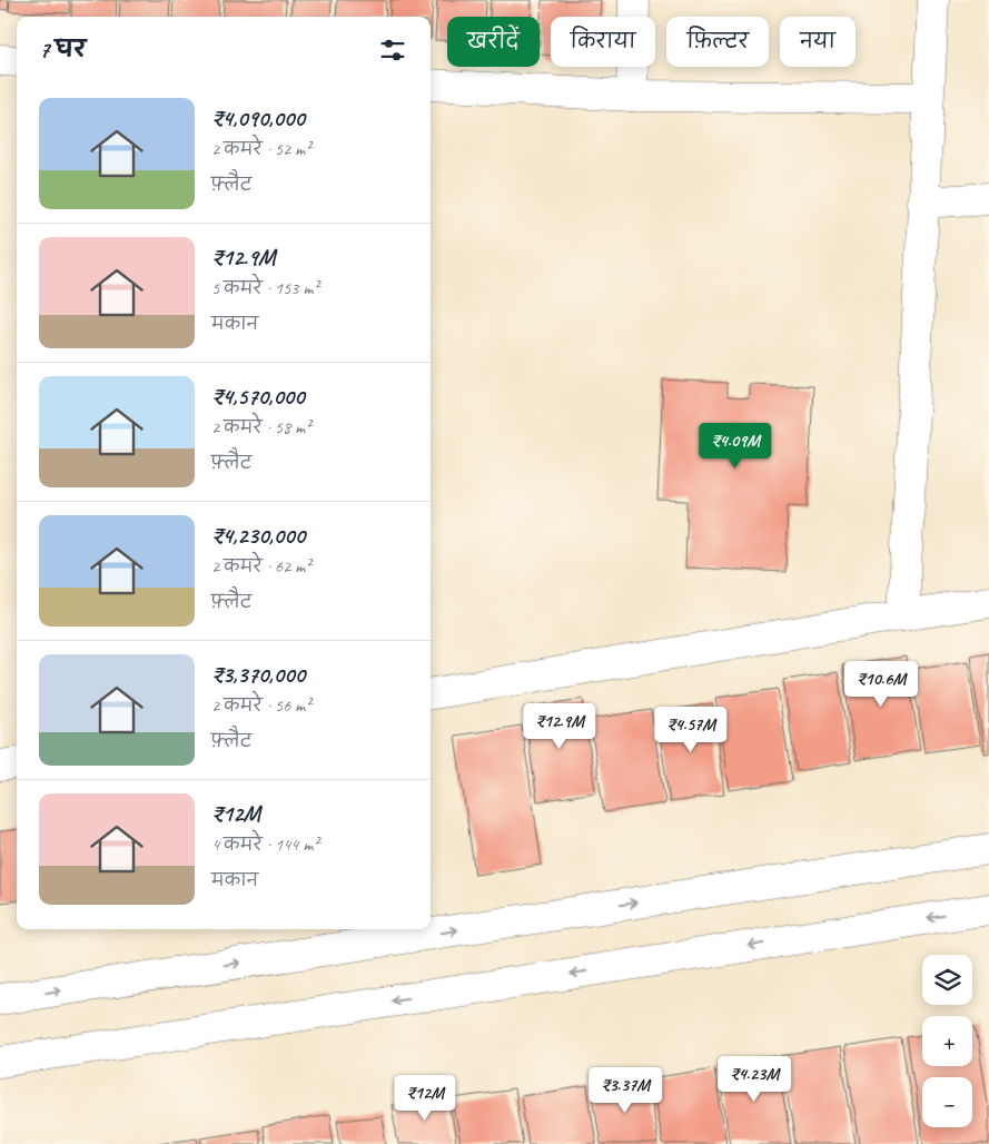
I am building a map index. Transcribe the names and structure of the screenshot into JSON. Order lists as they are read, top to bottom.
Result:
{
  "page": {
    "chip": [
      "खरीदें",
      "किराया",
      "फ़िल्टर",
      "नया"
    ],
    "heading": "7 घर",
    "list": [
      {
        "name": "₹4,090,000",
        "note": "2 कमरे · 52 m² · फ़्लैट"
      },
      {
        "name": "₹12.9M",
        "note": "5 कमरे · 153 m² · मकान"
      },
      {
        "name": "₹4,570,000",
        "note": "2 कमरे · 58 m² · फ़्लैट"
      },
      {
        "name": "₹4,230,000",
        "note": "2 कमरे · 62 m² · फ़्लैट"
      },
      {
        "name": "₹3,370,000",
        "note": "2 कमरे · 56 m² · फ़्लैट"
      },
      {
        "name": "₹12M",
        "note": "4 कमरे · 144 m² · मकान"
      }
    ],
    "price": [
      "₹4.09M",
      "₹10.6M",
      "₹12.9M",
      "₹4.57M",
      "₹4.23M",
      "₹3.37M",
      "₹12M"
    ],
    "map_buttons": ["+", "−"]
  }
}
